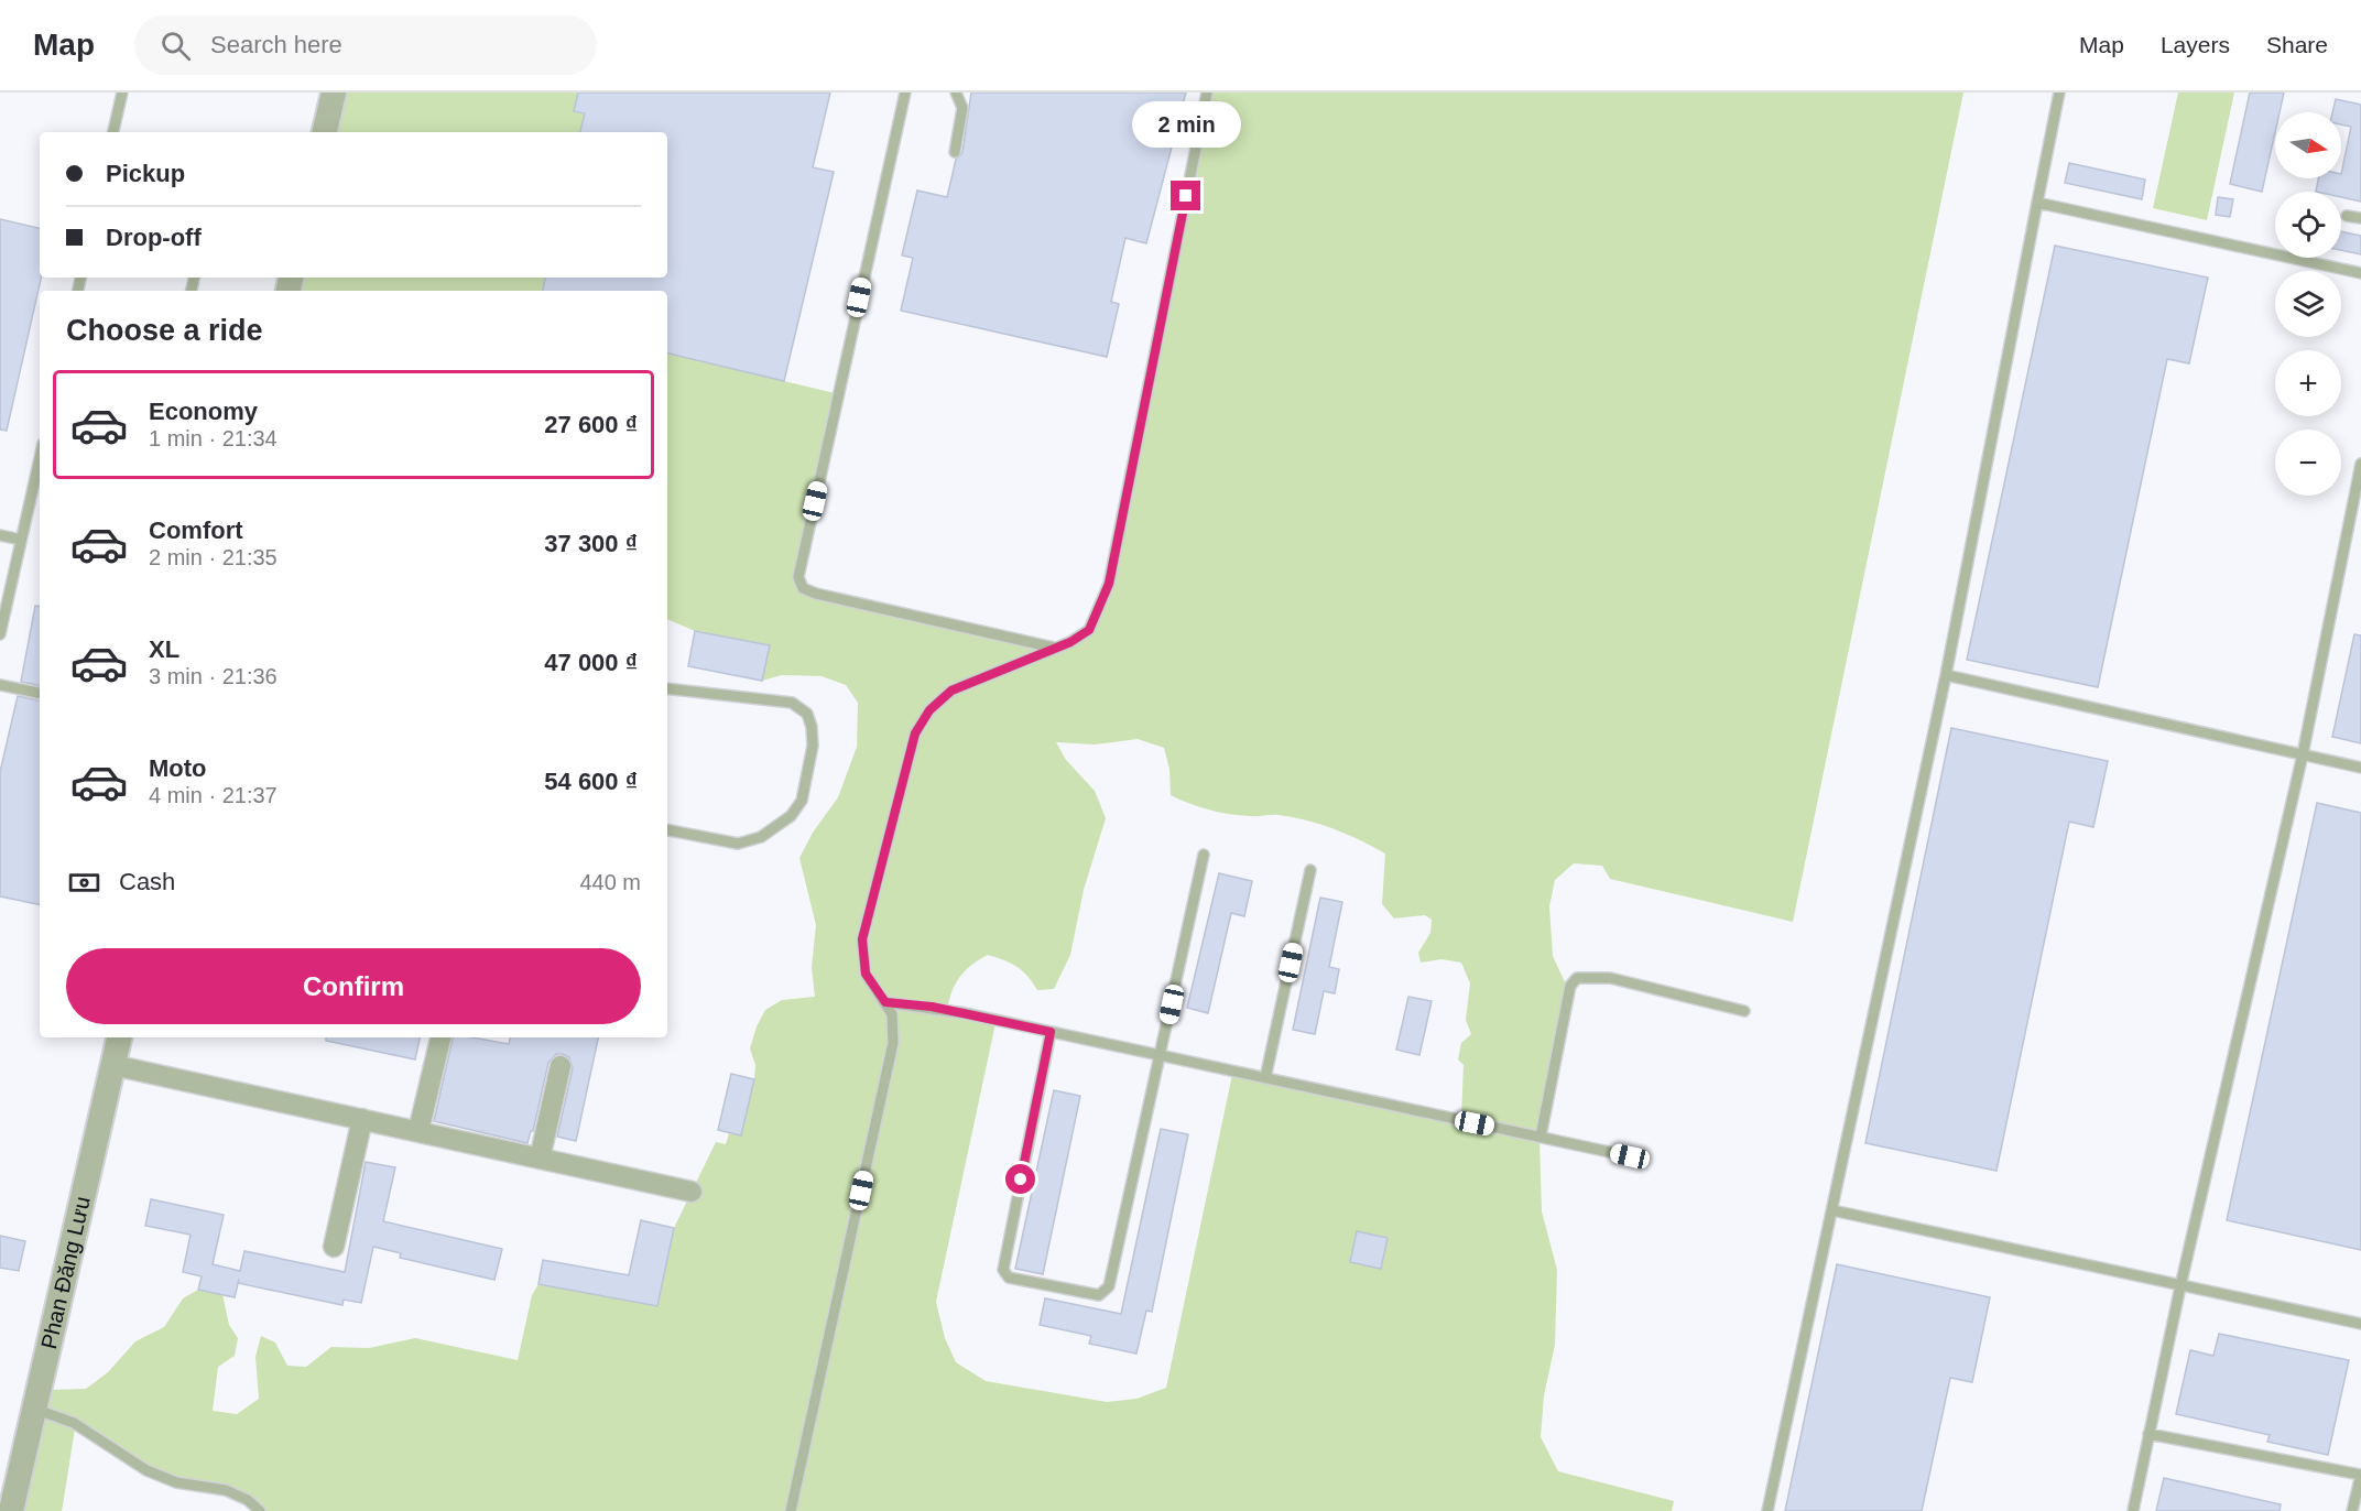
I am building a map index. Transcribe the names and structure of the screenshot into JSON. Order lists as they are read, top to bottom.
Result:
{
  "streets": {
    "street": ["Phan Đăng Lưu"]
  },
  "north": "right",
  "page": {
    "header": "Map",
    "search": "Search here",
    "nav": ["Map", "Layers", "Share"],
    "bubble": "2 min",
    "map_buttons": ["+", "−"],
    "banner": ["Pickup", "Drop-off"],
    "heading": "Choose a ride",
    "list": [
      {
        "name": "Economy",
        "note": "1 min · 21:34",
        "value": "27 600 ₫"
      },
      {
        "name": "Comfort",
        "note": "2 min · 21:35",
        "value": "37 300 ₫"
      },
      {
        "name": "XL",
        "note": "3 min · 21:36",
        "value": "47 000 ₫"
      },
      {
        "name": "Moto",
        "note": "4 min · 21:37",
        "value": "54 600 ₫"
      }
    ],
    "pay": ["Cash", "440 m"],
    "buttons": "Confirm"
  }
}
